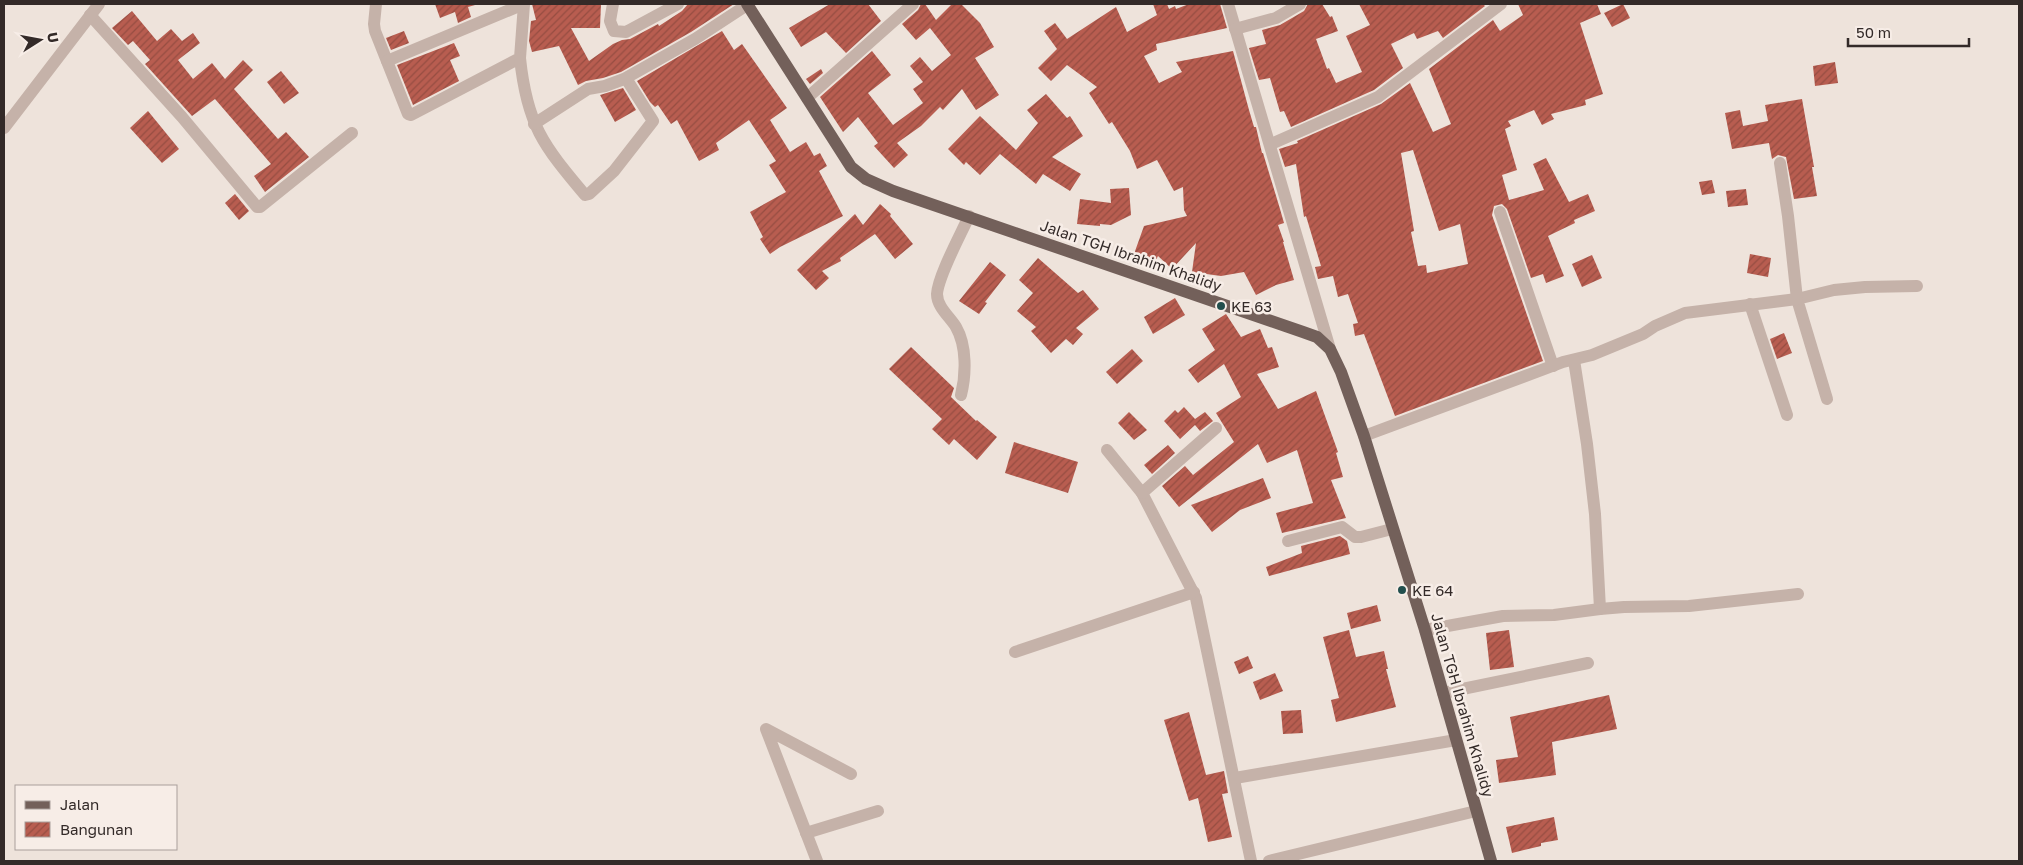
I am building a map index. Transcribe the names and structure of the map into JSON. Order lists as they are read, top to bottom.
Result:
{
  "streets": {
    "main road": ["Jalan TGH Ibrahim Khalidy"]
  },
  "places": ["KE 63", "KE 64"],
  "legend": ["Jalan", "Bangunan"],
  "scale_bar": "50 m",
  "north": "right"
}
